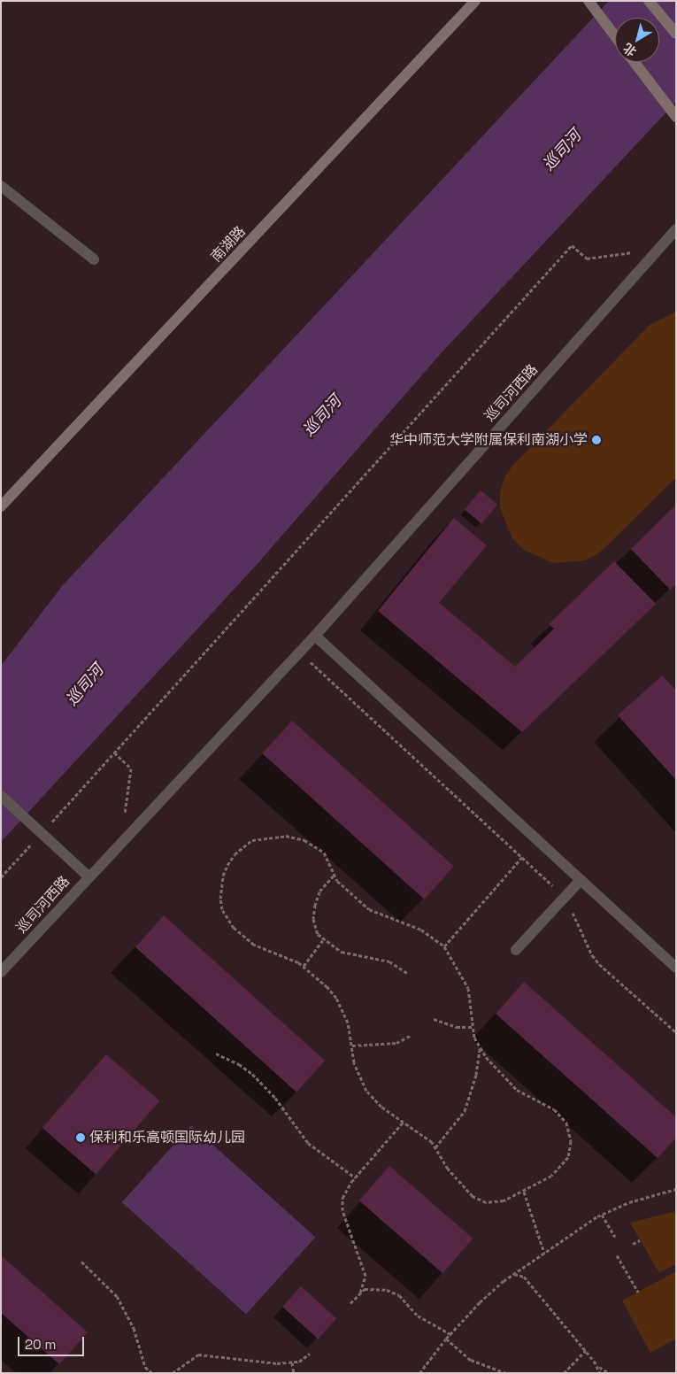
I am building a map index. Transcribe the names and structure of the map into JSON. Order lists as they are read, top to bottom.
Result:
{
  "streets": {
    "main road": ["南湖路"],
    "street": ["巡司河西路"]
  },
  "water": ["巡司河"],
  "places": ["华中师范大学附属保利南湖小学", "保利和乐高顿国际幼儿园"],
  "scale_bar": "20 m",
  "north": "bottom left"
}
